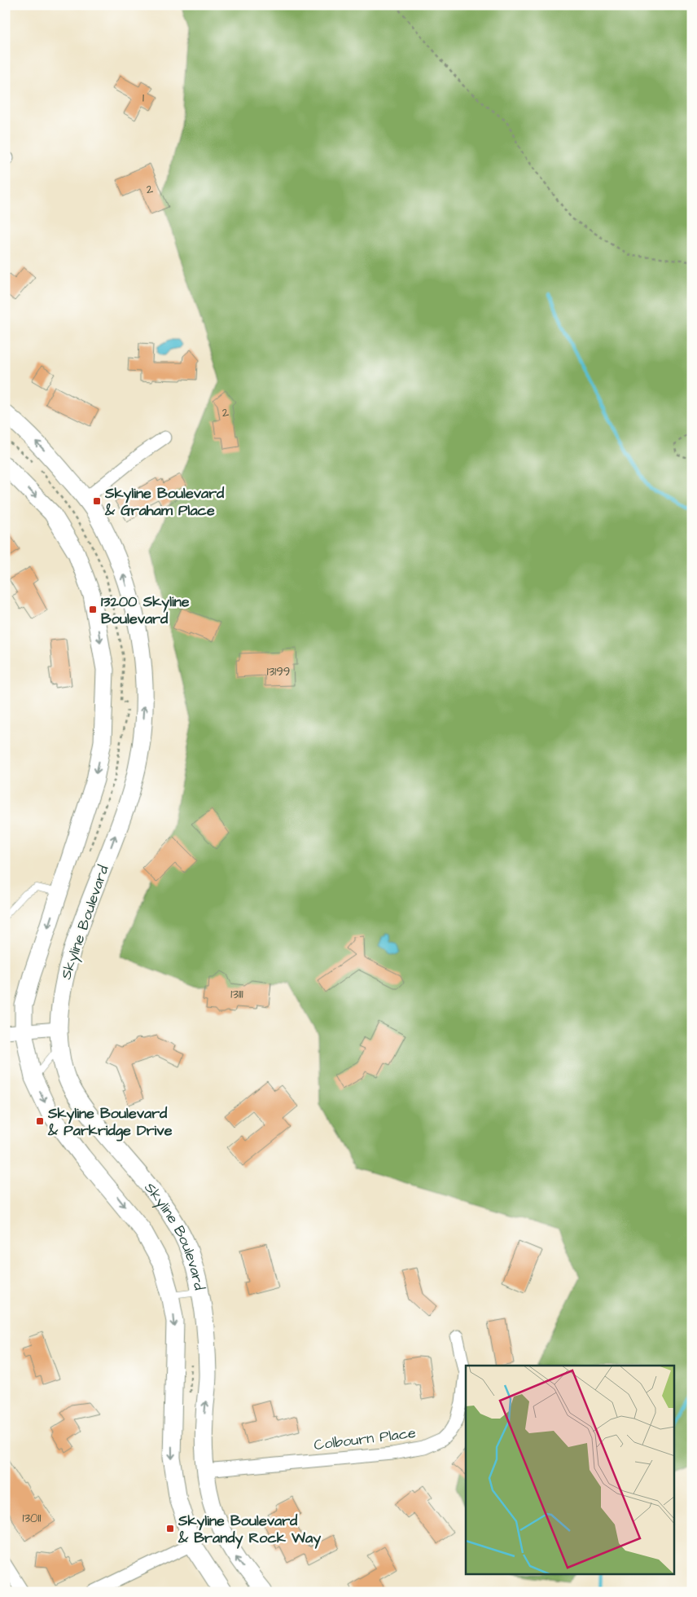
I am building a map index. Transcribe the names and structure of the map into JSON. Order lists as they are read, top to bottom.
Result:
{
  "streets": {
    "main road": ["Skyline Boulevard"],
    "street": ["Colbourn Place"]
  },
  "crossings": [
    ["Skyline Boulevard", "Colbourn Place"]
  ],
  "places": {
    "transit": [
      "Skyline Boulevard & Graham Place",
      "13200 Skyline Boulevard",
      "Skyline Boulevard & Parkridge Drive",
      "Skyline Boulevard & Brandy Rock Way"
    ]
  },
  "house_numbers": [
    "1",
    "2",
    "2",
    "13199",
    "13111",
    "13011"
  ]
}
